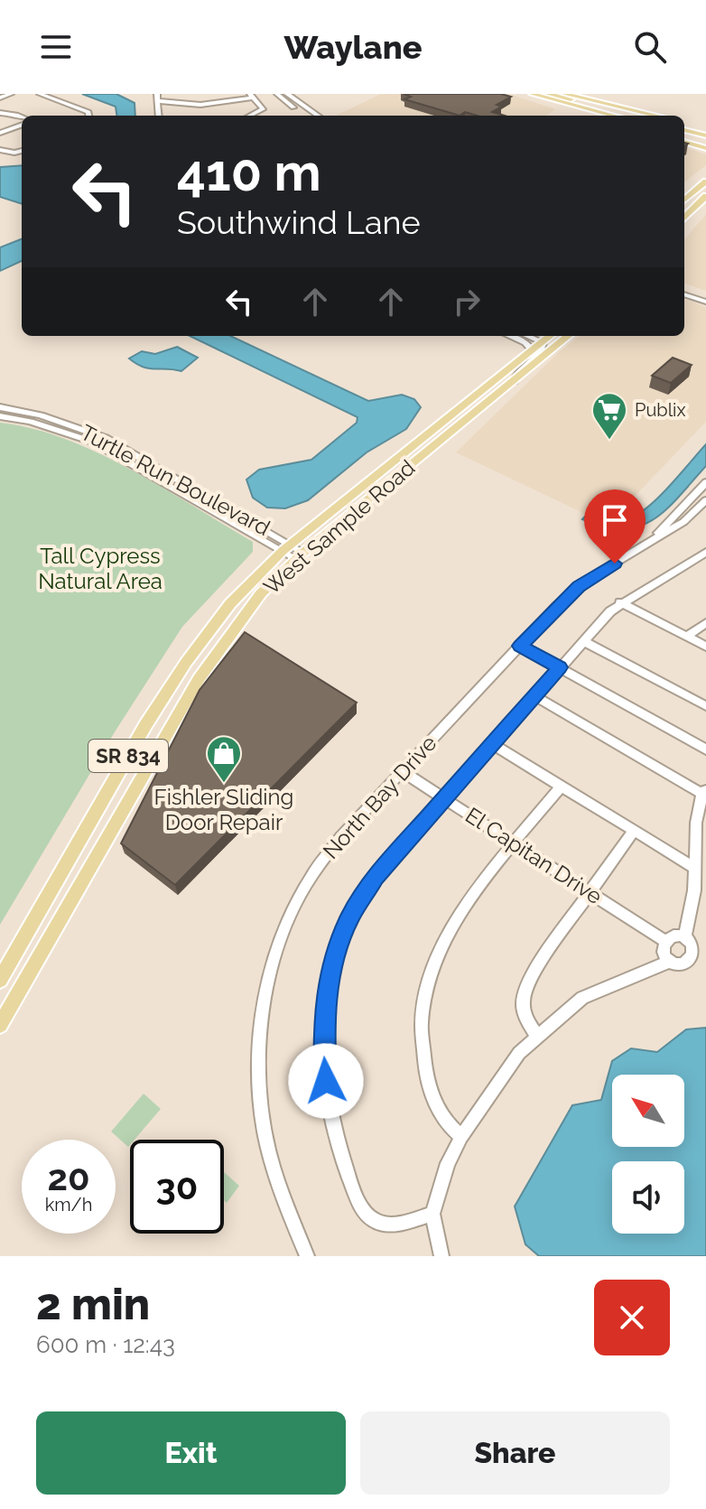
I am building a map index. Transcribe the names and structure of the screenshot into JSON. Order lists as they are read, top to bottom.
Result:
{
  "streets": {
    "main road": ["West Sample Road", "SR 834"],
    "street": ["Turtle Run Boulevard", "North Bay Drive", "El Capitan Drive"]
  },
  "crossings": [
    ["Turtle Run Boulevard", "West Sample Road"],
    ["North Bay Drive", "El Capitan Drive"]
  ],
  "parks": ["Tall Cypress Natural Area"],
  "places": {
    "supermarket": ["Publix"],
    "shop": ["Fishler Sliding Door Repair"]
  },
  "north": "top left",
  "page": {
    "header": "Waylane",
    "turn": ["410 m", "Southwind Lane"],
    "speed": "20 km/h",
    "limit": "30",
    "heading": ["2 min", "600 m · 12:43"],
    "buttons": ["Exit", "Share"]
  }
}
